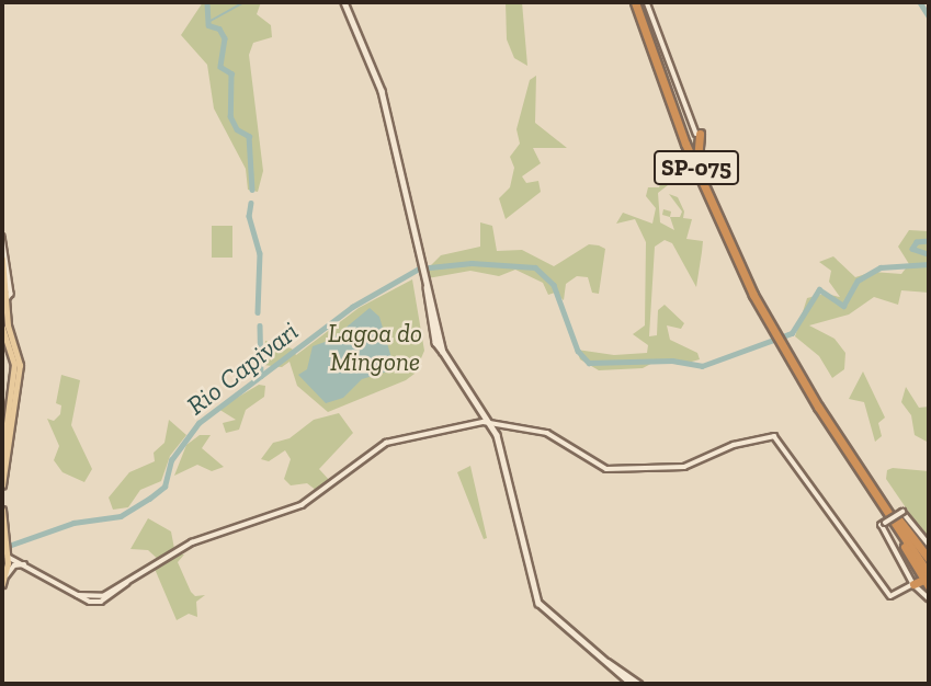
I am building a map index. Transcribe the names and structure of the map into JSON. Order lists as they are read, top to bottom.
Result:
{
  "streets": {
    "highway": ["SP-075"]
  },
  "water": ["Rio Capivari"],
  "parks": ["Lagoa do Mingone"]
}
